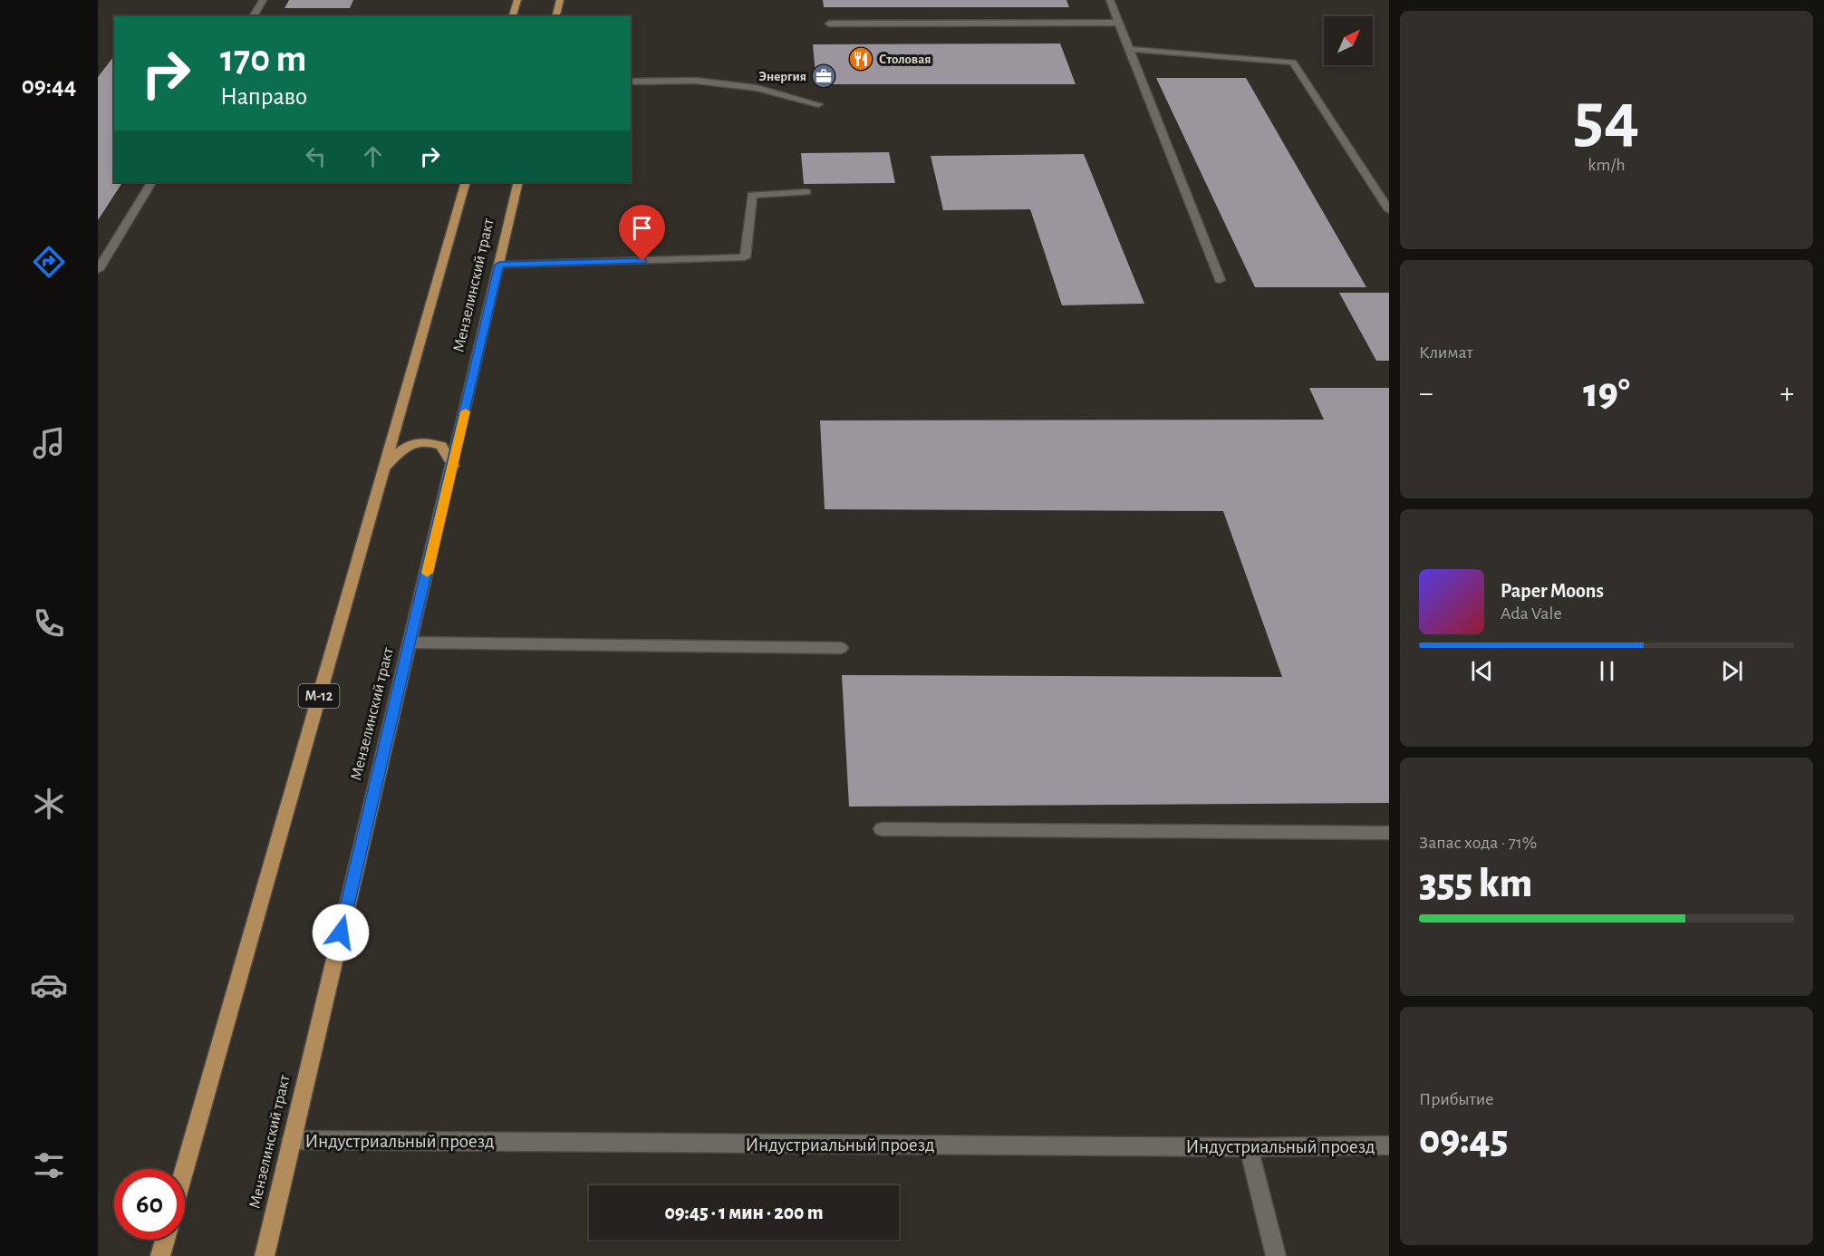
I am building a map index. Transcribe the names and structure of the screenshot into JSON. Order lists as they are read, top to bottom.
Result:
{
  "streets": {
    "main road": ["Мензелинский тракт", "М-12"],
    "street": ["Индустриальный проезд"]
  },
  "crossings": [
    ["Мензелинский тракт", "Индустриальный проезд"]
  ],
  "places": {
    "restaurant": ["Столовая"],
    "office": ["Энергия"]
  },
  "north": "top right",
  "page": {
    "tabs": "09:44",
    "tile": [
      ["54", "km/h"],
      "Климат",
      ["Запас хода · 71%", "355 km"],
      ["Прибытие", "09:45"]
    ],
    "turn": ["170 m", "Направо"],
    "heat": ["−", "19°", "+"],
    "song": ["Paper Moons", "Ada Vale"],
    "limit": "60",
    "trip": "09:45 · 1 мин · 200 m"
  }
}
